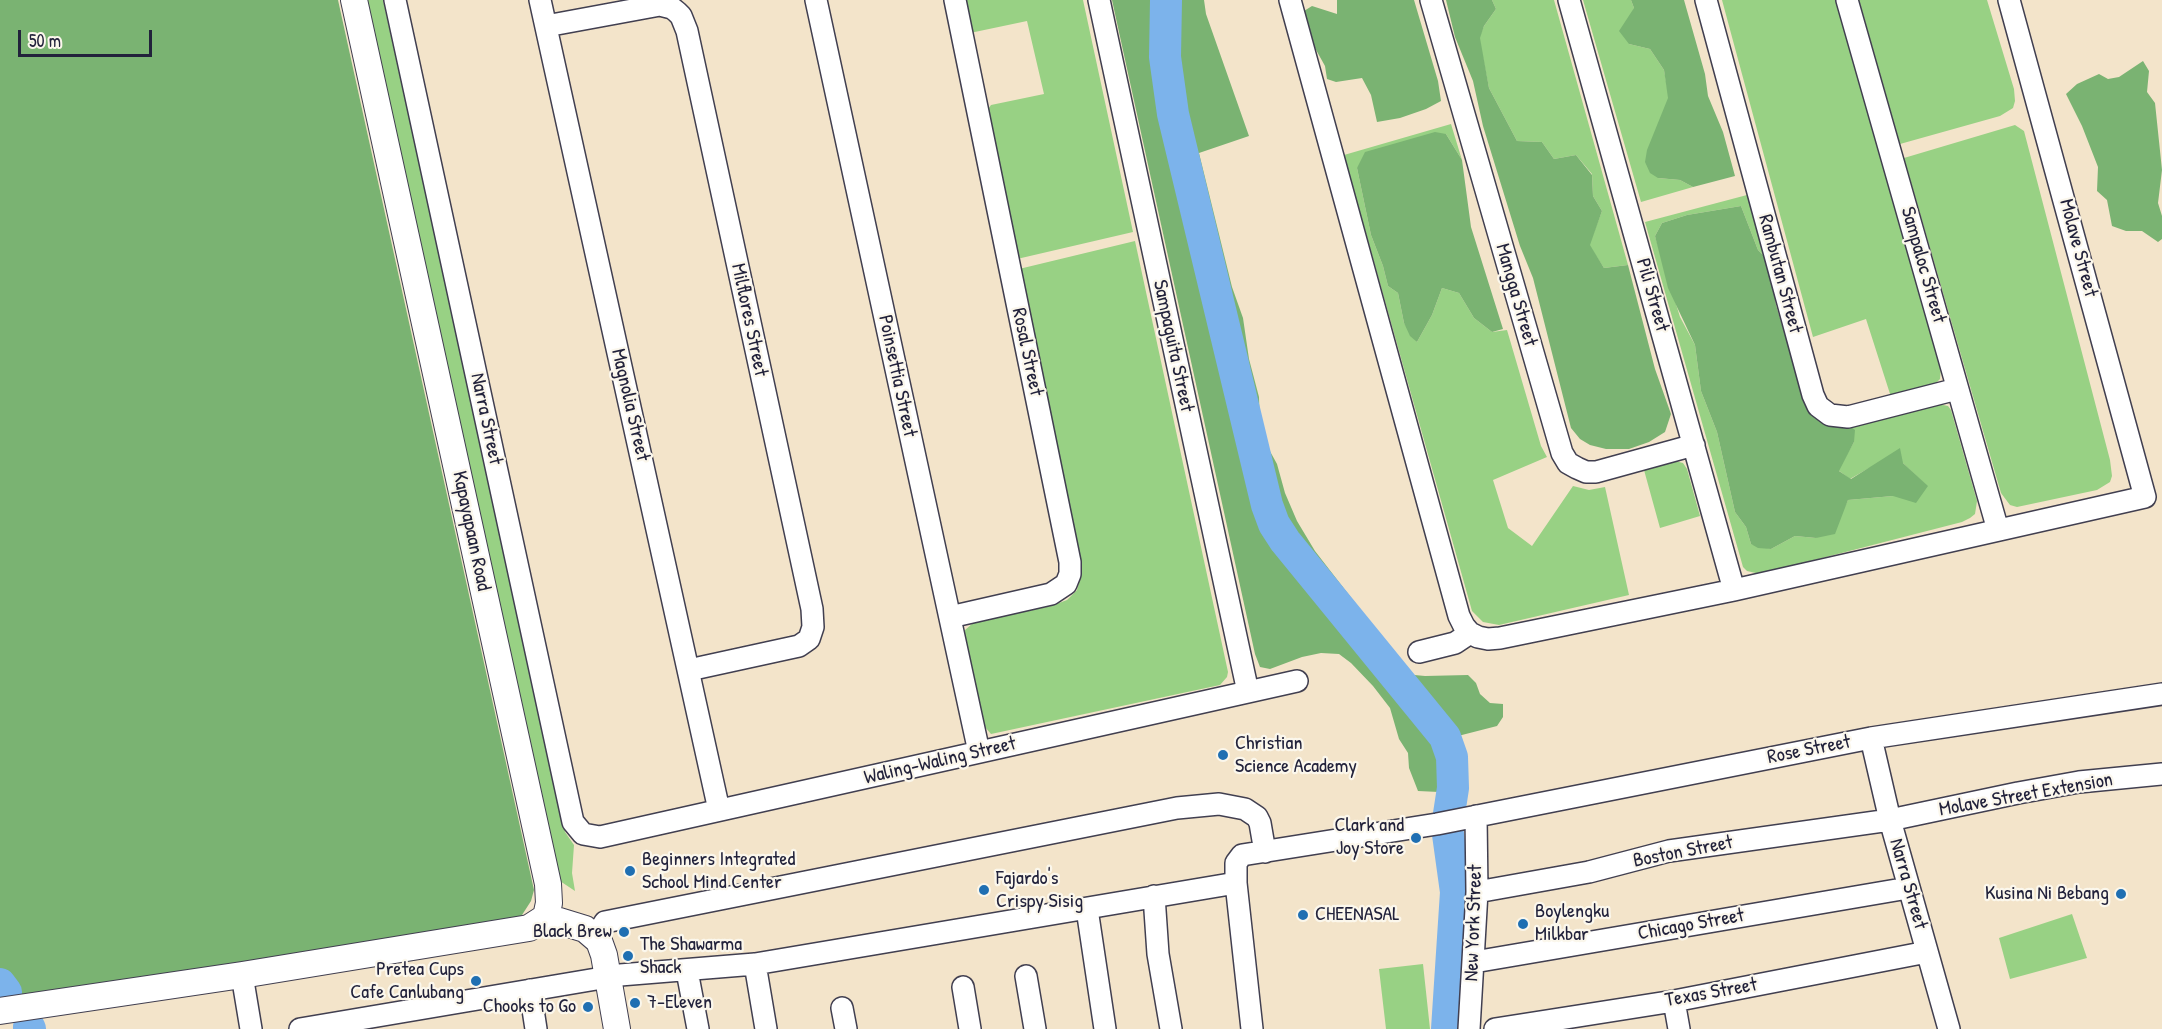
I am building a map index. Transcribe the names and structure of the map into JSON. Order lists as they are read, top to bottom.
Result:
{
  "streets": {
    "street": [
      "Molave Street",
      "Sampaloc Street",
      "Rambutan Street",
      "Mangga Street",
      "Pili Street",
      "Milflores Street",
      "Sampaguita Street",
      "Rosal Street",
      "Poinsettia Street",
      "Magnolia Street",
      "Narra Street",
      "Kapayapaan Road",
      "Rose Street",
      "Waling-Waling Street",
      "Molave Street Extension",
      "Boston Street",
      "New York Street",
      "Chicago Street",
      "Texas Street"
    ]
  },
  "crossings": [
    ["Molave Street", "Sampaloc Street"],
    ["Sampaloc Street", "Rambutan Street"],
    ["Mangga Street", "Pili Street"],
    ["Milflores Street", "Magnolia Street"],
    ["Sampaguita Street", "Waling-Waling Street"],
    ["Rosal Street", "Poinsettia Street"],
    ["Poinsettia Street", "Waling-Waling Street"],
    ["Magnolia Street", "Waling-Waling Street"],
    ["Narra Street", "Rose Street"],
    ["Narra Street", "Waling-Waling Street"],
    ["Narra Street", "Molave Street Extension"],
    ["Narra Street", "Boston Street"],
    ["Narra Street", "Chicago Street"],
    ["Narra Street", "Texas Street"],
    ["Rose Street", "New York Street"],
    ["Molave Street Extension", "Boston Street"],
    ["Boston Street", "New York Street"],
    ["New York Street", "Chicago Street"]
  ],
  "places": [
    "Christian Science Academy",
    "Clark and Joy Store",
    "Beginners Integrated School Mind Center",
    "Fajardo's Crispy Sisig",
    "Kusina Ni Bebang",
    "CHEENASAL",
    "Boylengku Milkbar",
    "Black Brew",
    "The Shawarma Shack",
    "Pretea Cups Cafe Canlubang",
    "7-Eleven",
    "Chooks to Go"
  ],
  "scale_bar": "50 m"
}
